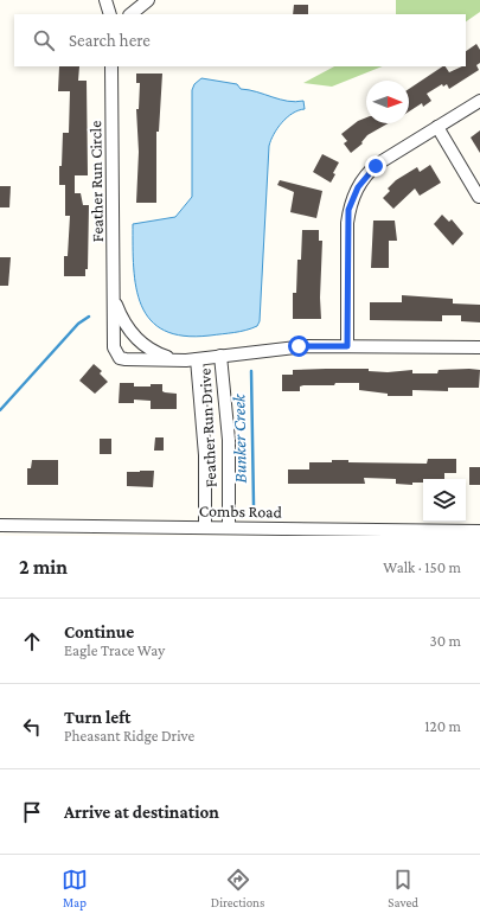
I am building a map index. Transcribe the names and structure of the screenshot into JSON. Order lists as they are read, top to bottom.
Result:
{
  "streets": {
    "street": ["Feather Run Circle", "Feather Run Drive", "Combs Road"]
  },
  "crossings": [
    ["Feather Run Circle", "Feather Run Drive"],
    ["Feather Run Drive", "Combs Road"]
  ],
  "water": ["Bunker Creek"],
  "north": "right",
  "page": {
    "search": "Search here",
    "heading": ["2 min", "Walk · 150 m"],
    "list": [
      ["Continue", "Eagle Trace Way", "30 m"],
      ["Turn left", "Pheasant Ridge Drive", "120 m"],
      "Arrive at destination"
    ],
    "nav": ["Map", "Directions", "Saved"]
  }
}
